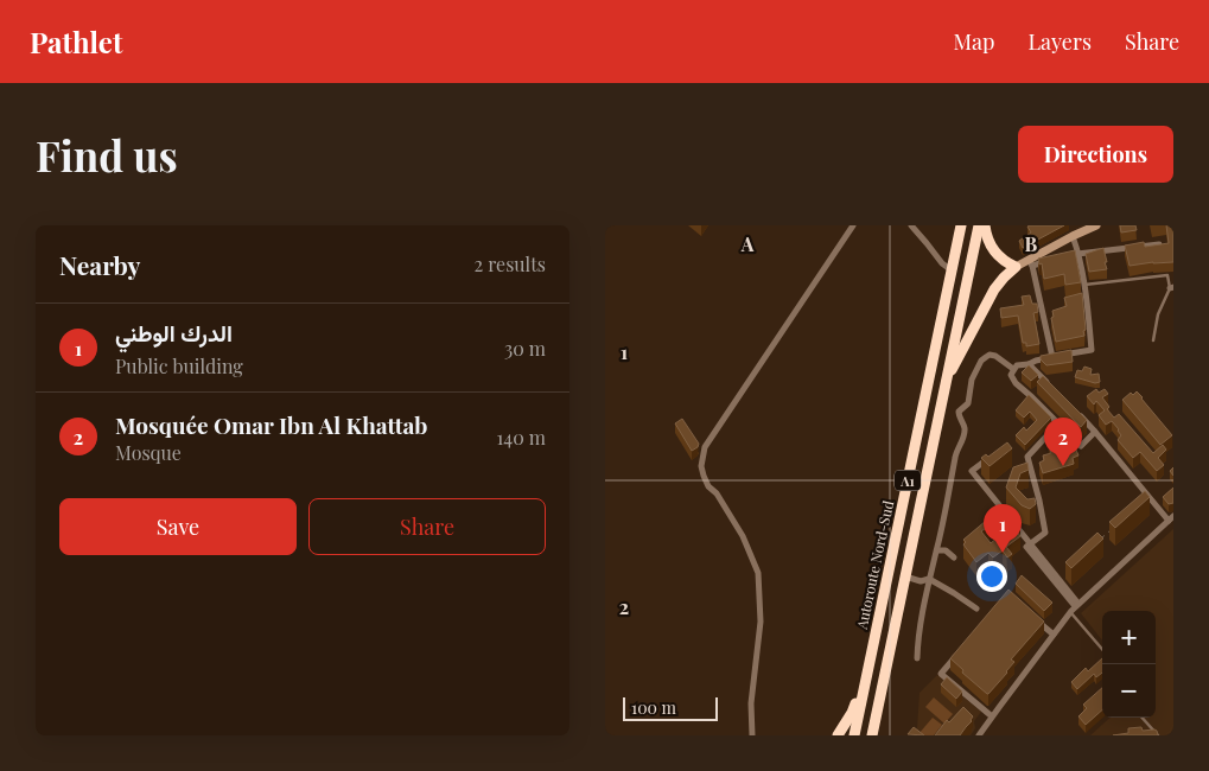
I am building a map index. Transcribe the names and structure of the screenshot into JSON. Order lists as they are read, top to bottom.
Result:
{
  "streets": {
    "highway": ["A1", "Autoroute Nord-Sud"]
  },
  "scale_bar": "100 m",
  "page": {
    "header": "Pathlet",
    "nav": ["Map", "Layers", "Share"],
    "buttons": [
      "Directions",
      ["Save", "Share"]
    ],
    "title": "Find us",
    "heading": ["Nearby", "2 results"],
    "list": [
      {
        "mark": "1",
        "name": "الدرك الوطني",
        "note": "Public building",
        "value": "30 m"
      },
      {
        "mark": "2",
        "name": "Mosquée Omar Ibn Al Khattab",
        "note": "Mosque",
        "value": "140 m"
      }
    ],
    "pins": ["2", "1"],
    "map_buttons": ["+", "−"],
    "scale": "100 m"
  },
  "grid": {
    "columns": ["A", "B"],
    "rows": ["1", "2"]
  }
}
